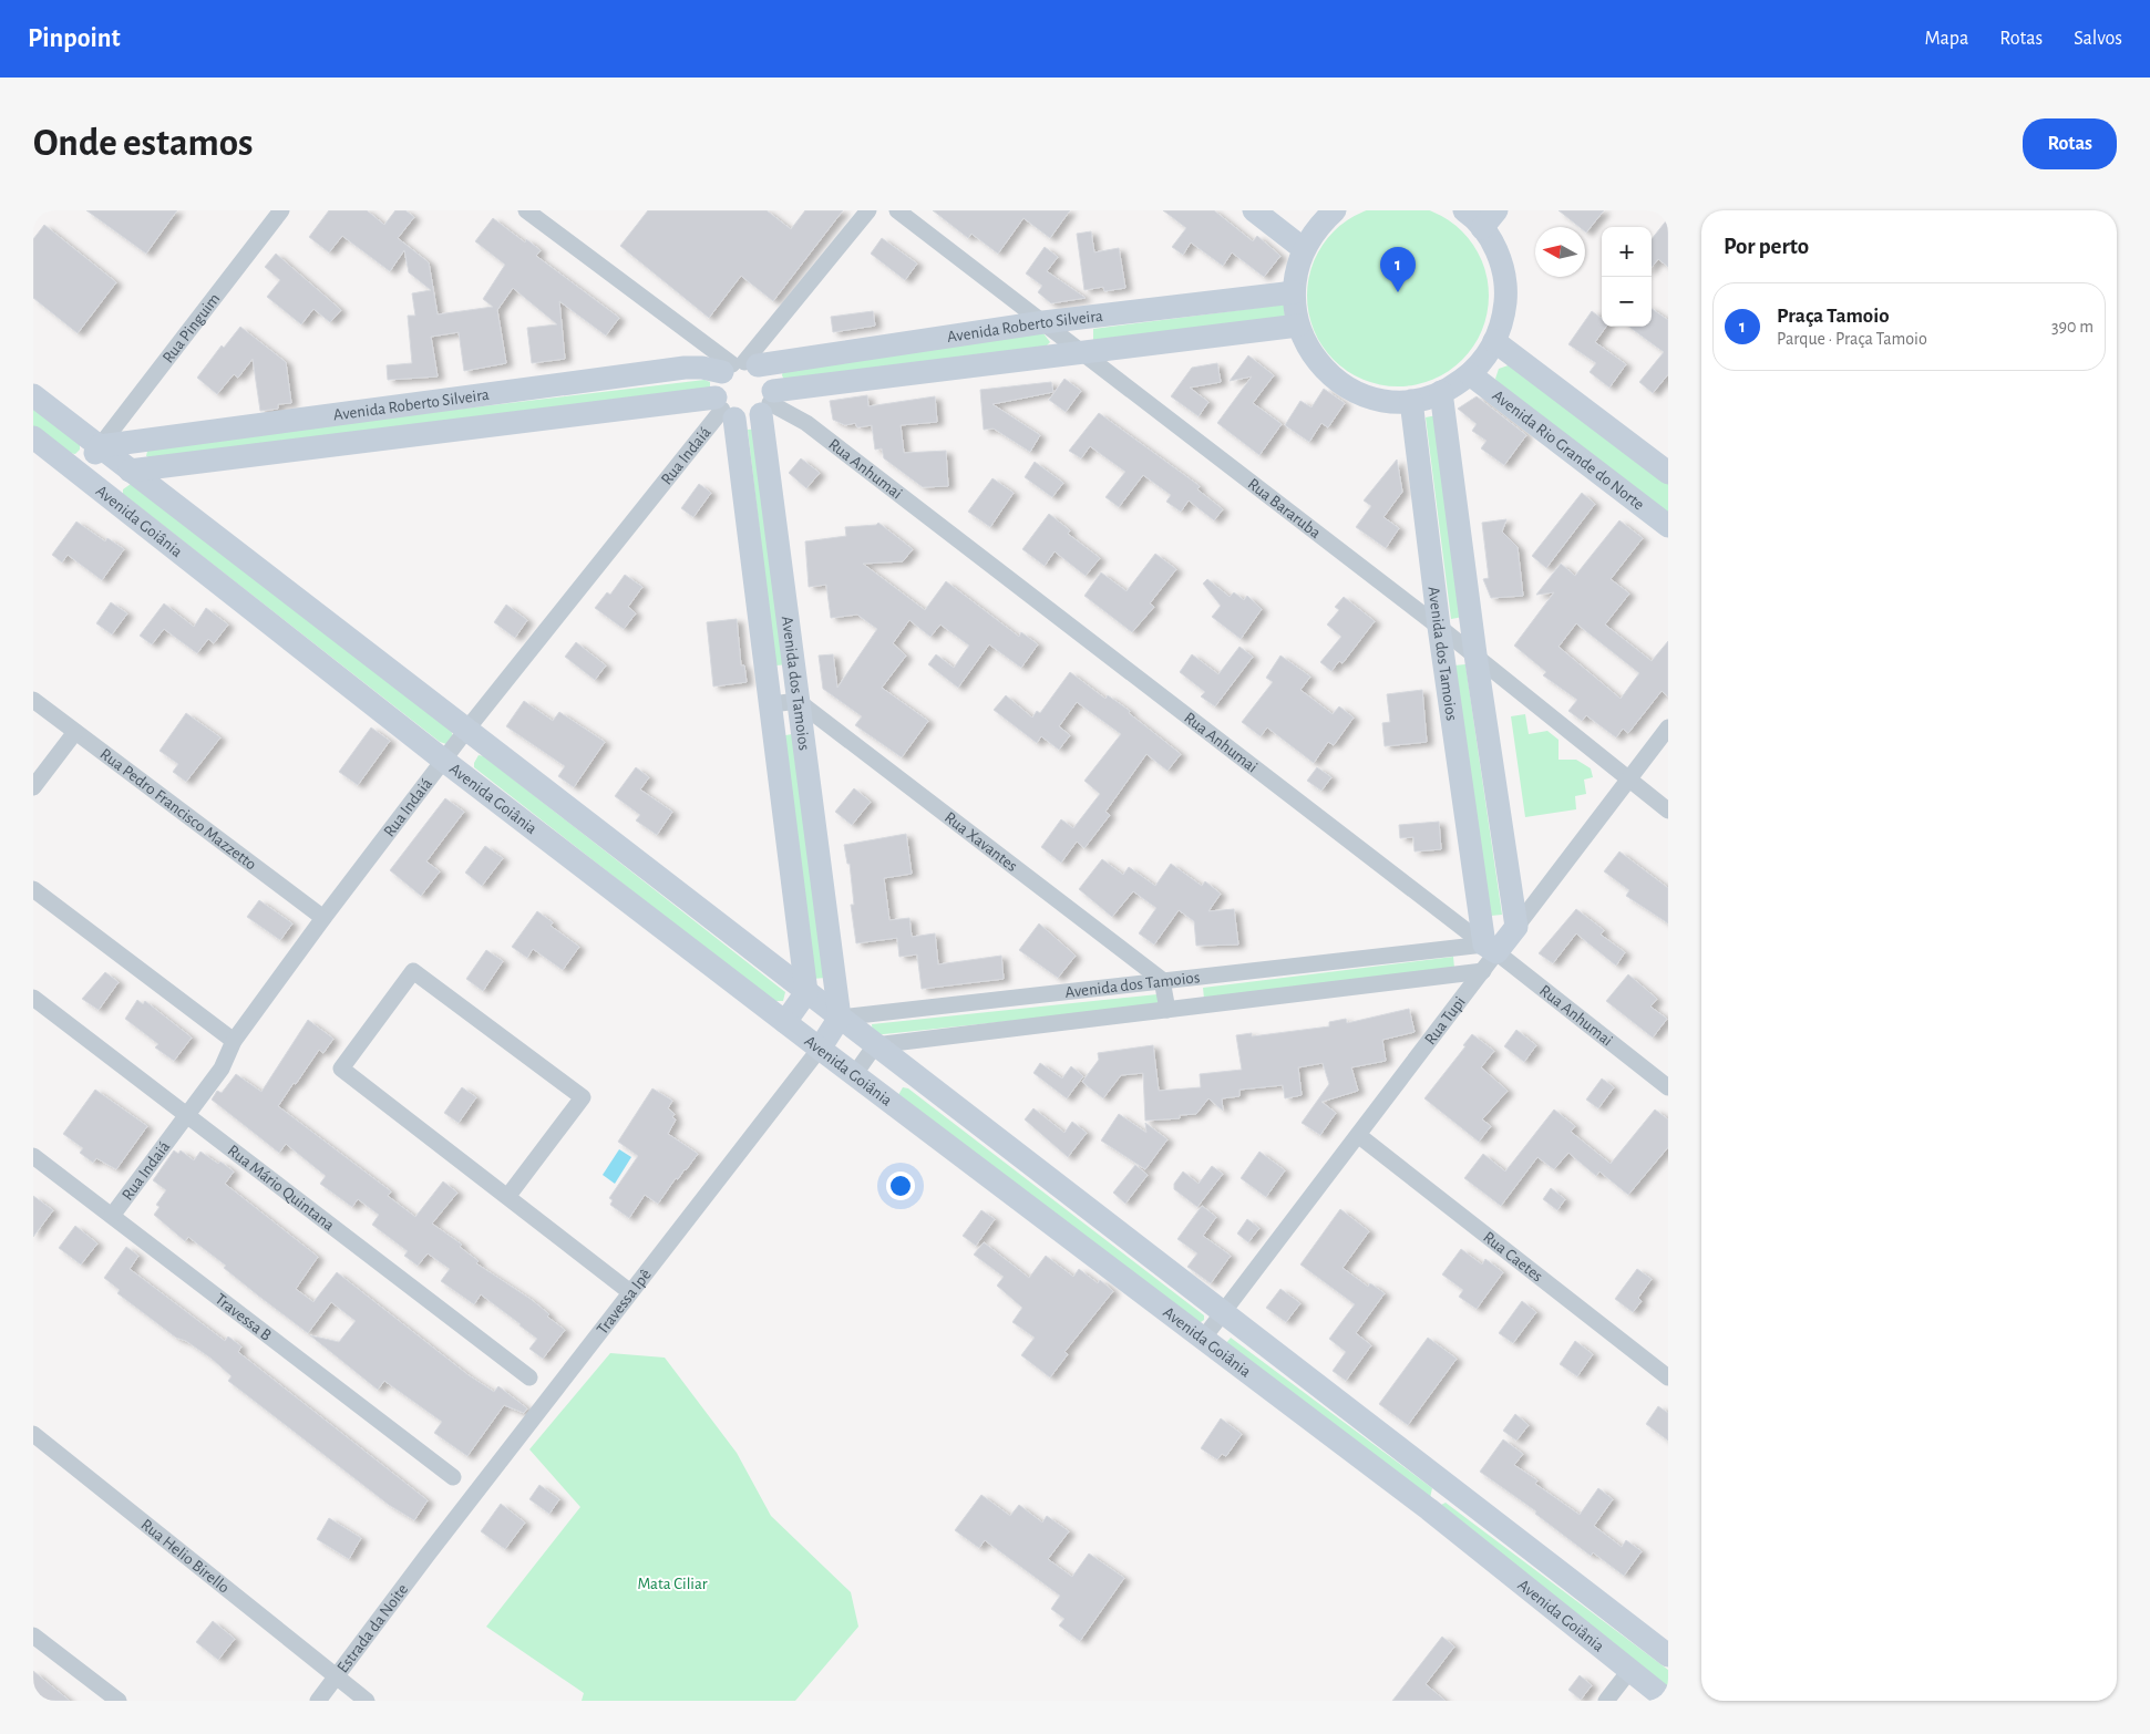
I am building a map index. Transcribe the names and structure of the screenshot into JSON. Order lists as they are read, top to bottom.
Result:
{
  "streets": {
    "street": [
      "Avenida Roberto Silveira",
      "Rua Pinguim",
      "Avenida Rio Grande do Norte",
      "Rua Indaiá",
      "Rua Anhumai",
      "Rua Bararuba",
      "Avenida Goiânia",
      "Avenida dos Tamoios",
      "Rua Pedro Francisco Mazzetto",
      "Rua Xavantes",
      "Rua Tupi",
      "Rua Mário Quintana",
      "Rua Caetes",
      "Travessa Ipê",
      "Travessa B",
      "Rua Helio Birello",
      "Estrada da Noite"
    ]
  },
  "crossings": [
    ["Avenida Roberto Silveira", "Rua Pinguim"],
    ["Avenida Roberto Silveira", "Rua Indaiá"],
    ["Avenida Roberto Silveira", "Rua Anhumai"],
    ["Avenida Roberto Silveira", "Rua Bararuba"],
    ["Avenida Roberto Silveira", "Avenida Goiânia"],
    ["Avenida Roberto Silveira", "Avenida dos Tamoios"],
    ["Rua Pinguim", "Avenida Goiânia"],
    ["Rua Indaiá", "Rua Anhumai"],
    ["Rua Indaiá", "Avenida Goiânia"],
    ["Rua Indaiá", "Avenida dos Tamoios"],
    ["Rua Indaiá", "Rua Pedro Francisco Mazzetto"],
    ["Rua Indaiá", "Rua Mário Quintana"],
    ["Rua Indaiá", "Travessa B"],
    ["Rua Anhumai", "Avenida dos Tamoios"],
    ["Rua Anhumai", "Rua Tupi"],
    ["Rua Bararuba", "Avenida dos Tamoios"],
    ["Rua Bararuba", "Rua Tupi"],
    ["Avenida Goiânia", "Avenida dos Tamoios"],
    ["Avenida Goiânia", "Rua Tupi"],
    ["Avenida Goiânia", "Travessa Ipê"],
    ["Avenida dos Tamoios", "Rua Xavantes"],
    ["Avenida dos Tamoios", "Rua Tupi"],
    ["Rua Tupi", "Rua Caetes"],
    ["Travessa Ipê", "Estrada da Noite"],
    ["Rua Helio Birello", "Estrada da Noite"]
  ],
  "parks": ["Mata Ciliar"],
  "north": "left",
  "page": {
    "header": "Pinpoint",
    "nav": ["Mapa", "Rotas", "Salvos"],
    "buttons": "Rotas",
    "title": "Onde estamos",
    "heading": "Por perto",
    "map_buttons": ["+", "−"],
    "pins": "1",
    "list": [
      {
        "mark": "1",
        "name": "Praça Tamoio",
        "note": "Parque · Praça Tamoio",
        "value": "390 m"
      }
    ]
  }
}
